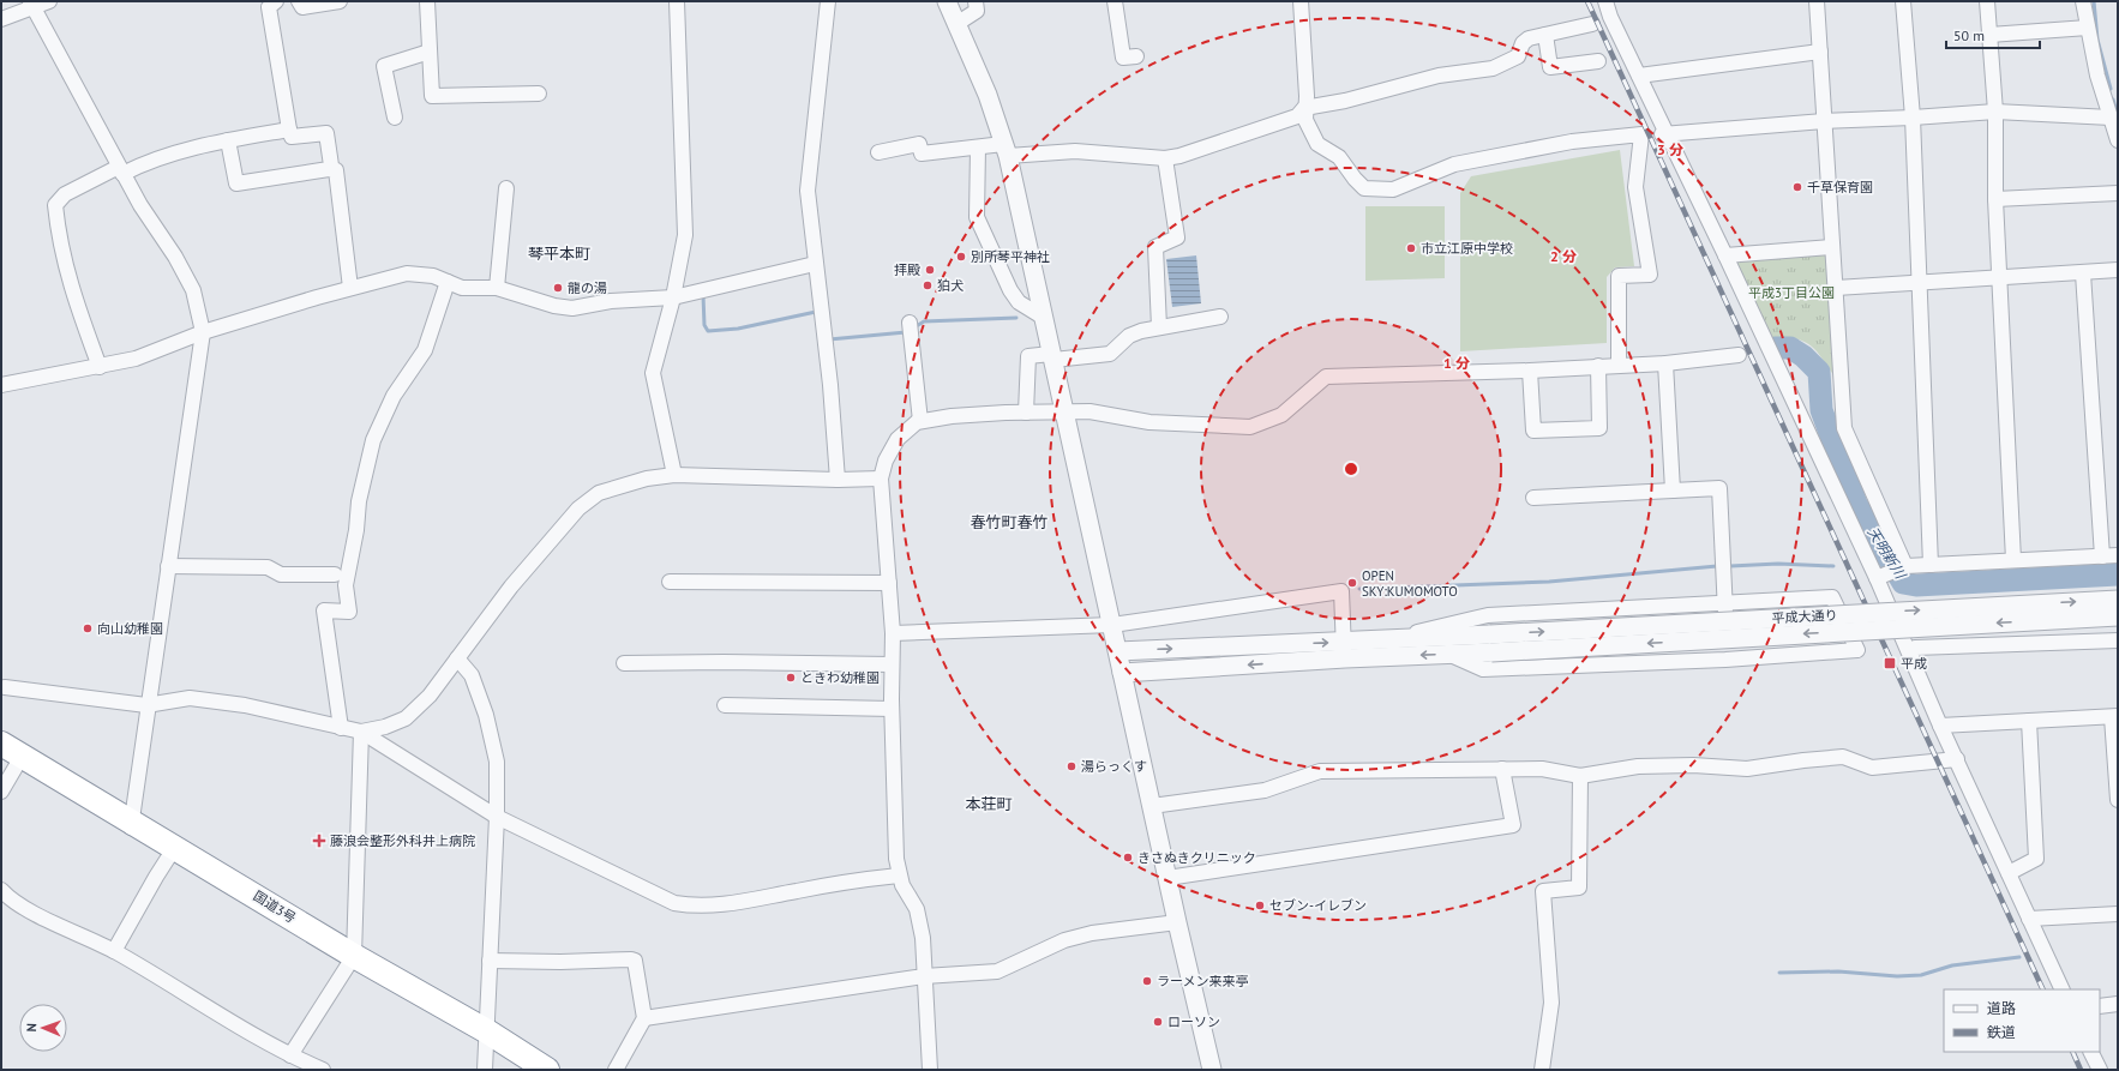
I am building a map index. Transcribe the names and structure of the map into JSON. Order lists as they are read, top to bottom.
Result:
{
  "streets": {
    "highway": ["国道3号"],
    "street": ["平成大通り"]
  },
  "districts": ["琴平本町", "春竹町春竹", "本荘町"],
  "water": ["天明新川"],
  "parks": ["平成3丁目公園"],
  "places": {
    "other": [
      "千草保育園",
      "市立江原中学校",
      "別所琴平神社",
      "拝殿",
      "狛犬",
      "龍の湯",
      "OPEN SKY:KUMOMOTO",
      "向山幼稚園",
      "ときわ幼稚園",
      "湯らっくす",
      "きさぬきクリニック",
      "セブン-イレブン",
      "ラーメン来来亭",
      "ローソン"
    ],
    "transit": ["平成"],
    "health": ["藤浪会整形外科井上病院"]
  },
  "legend": ["道路", "鉄道"],
  "scale_bar": "50 m",
  "north": "left",
  "rings": ["3 分", "2 分", "1 分"]
}
